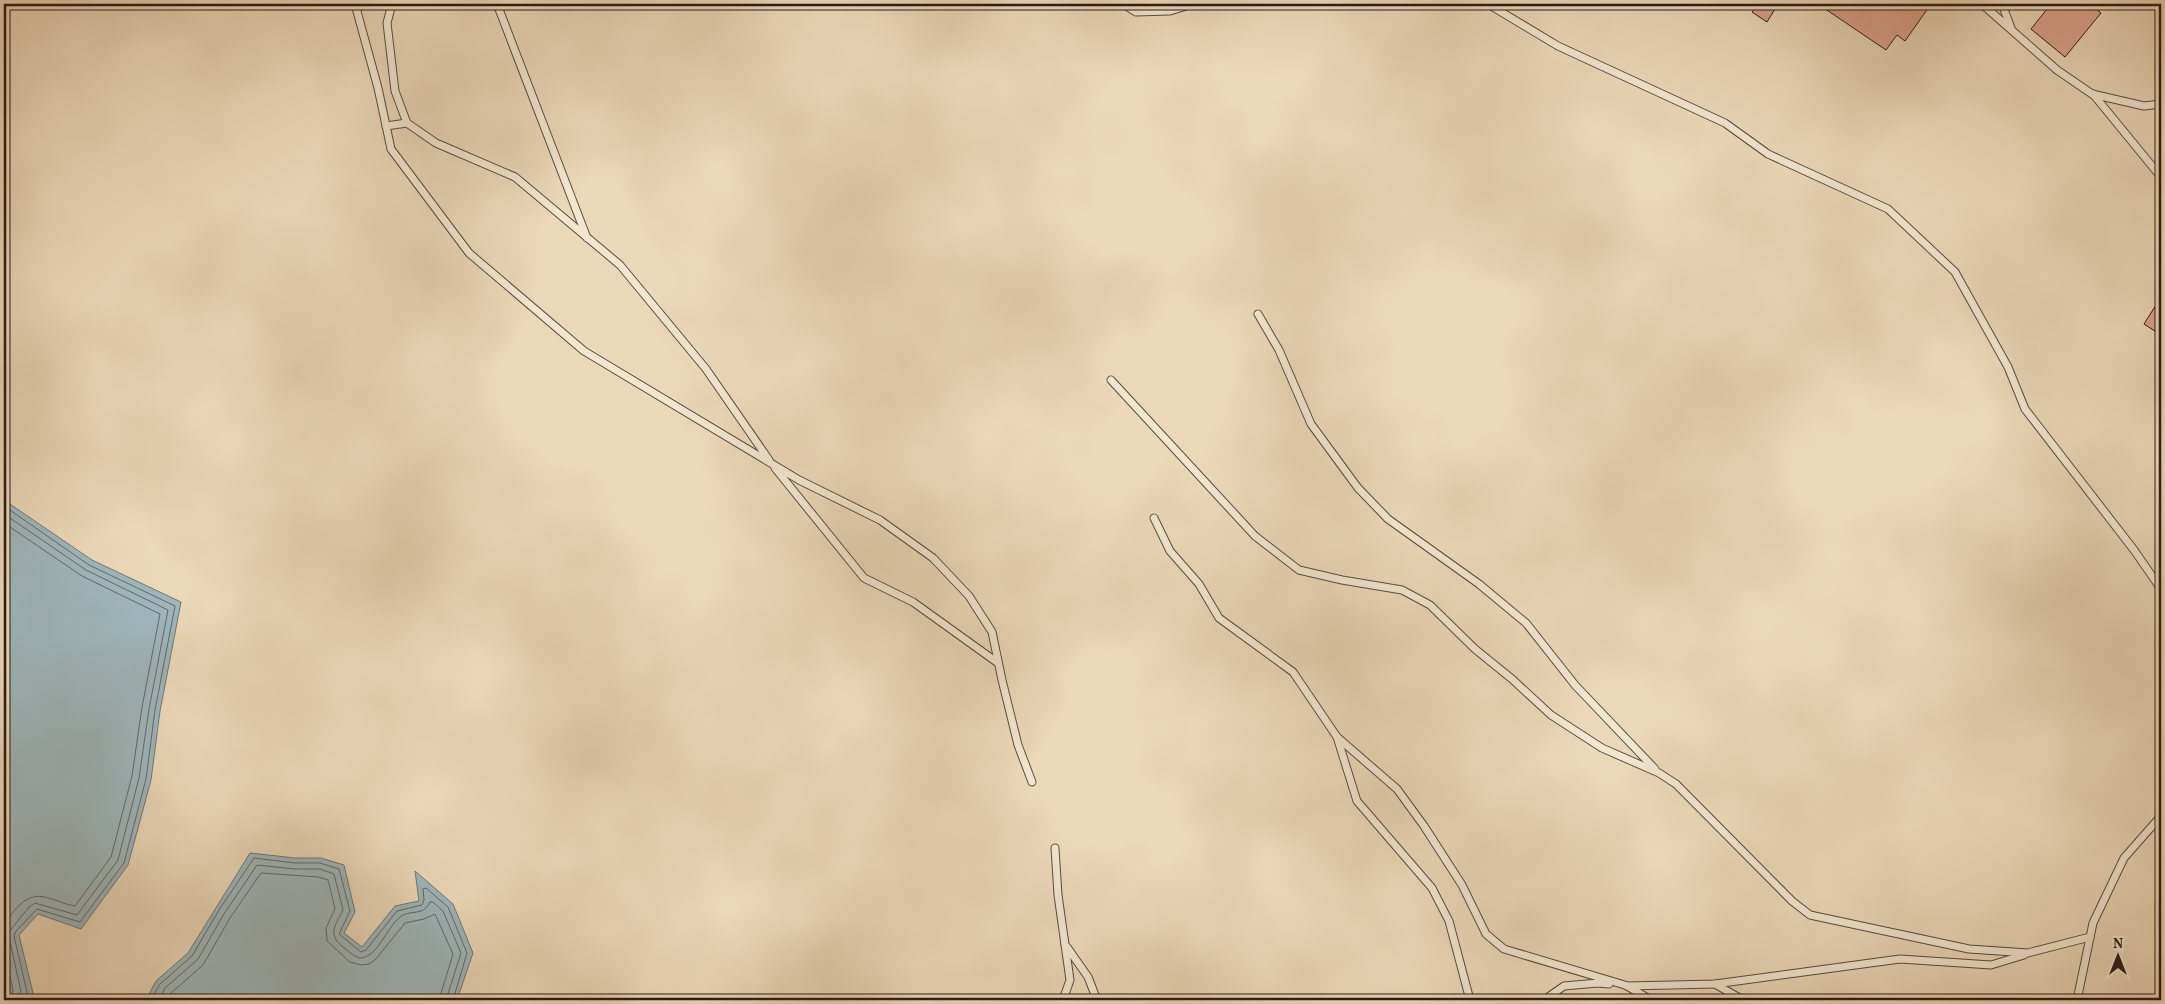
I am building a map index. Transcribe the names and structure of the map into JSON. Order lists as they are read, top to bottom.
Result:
{
  "north": "top"
}
